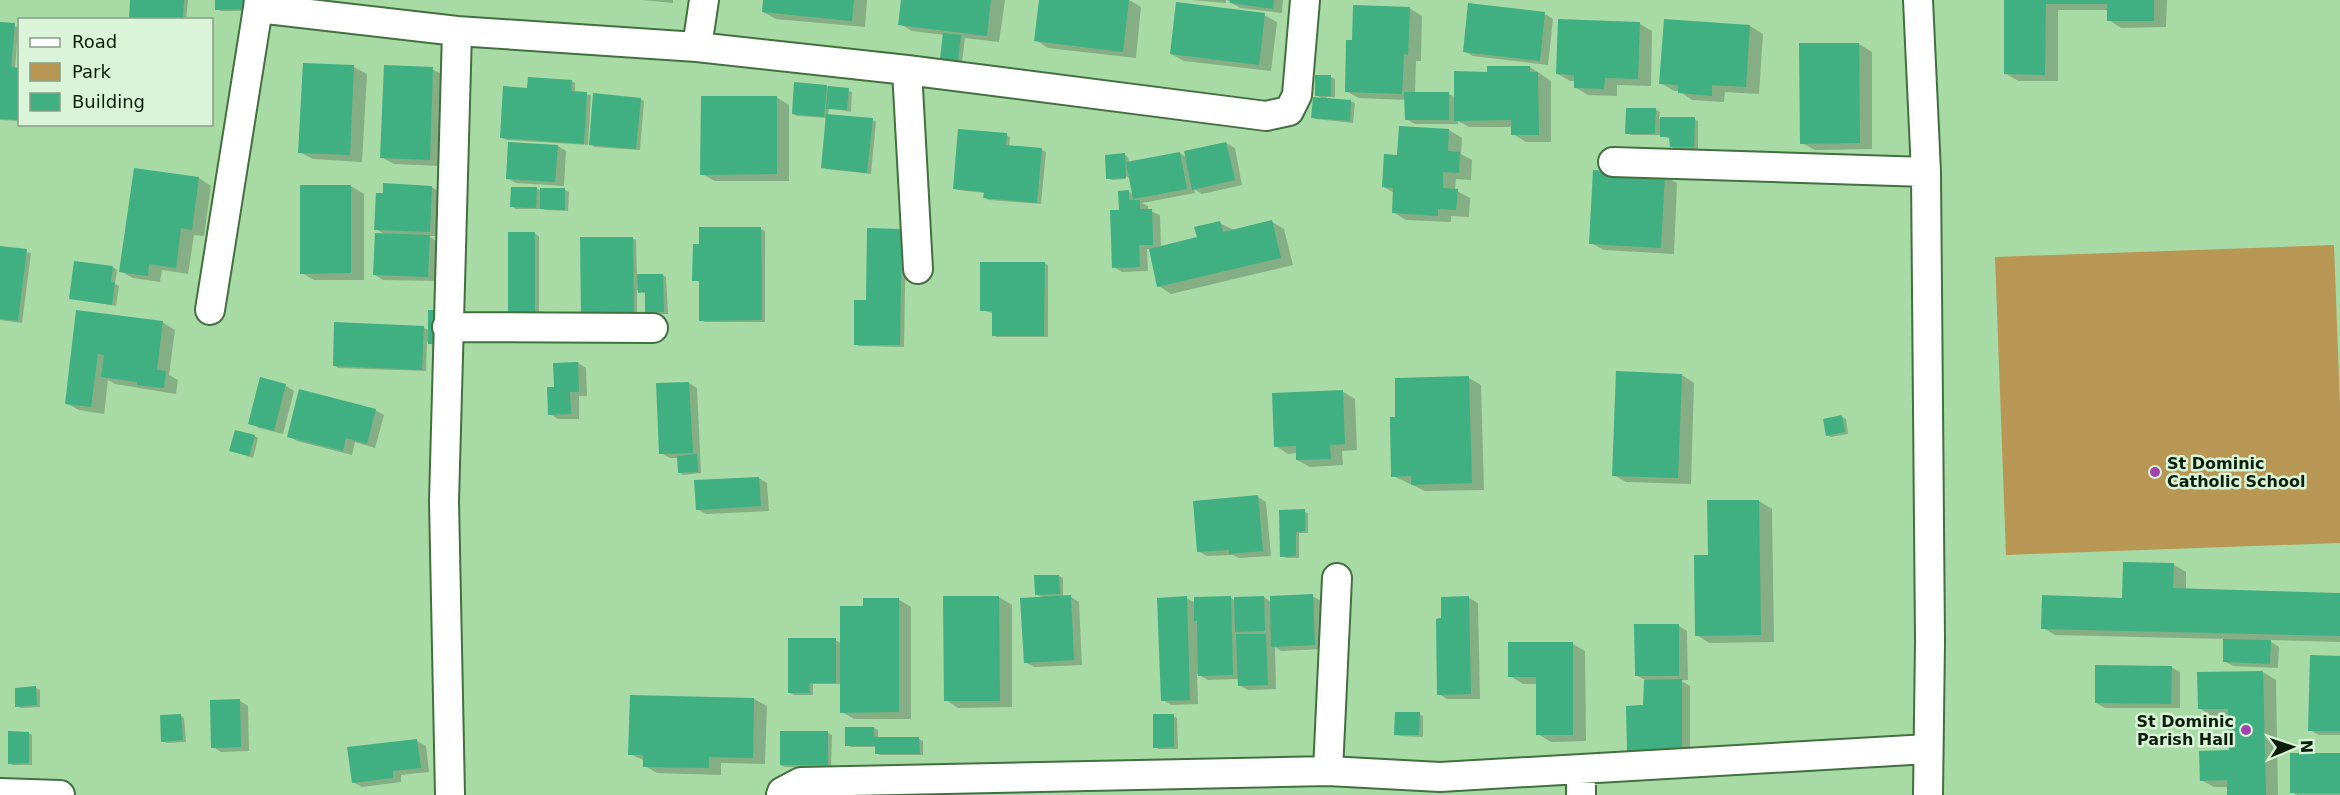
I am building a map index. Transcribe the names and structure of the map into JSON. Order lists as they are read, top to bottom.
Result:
{
  "places": ["St Dominic Catholic School", "St Dominic Parish Hall"],
  "legend": ["Road", "Park", "Building"],
  "north": "right"
}
